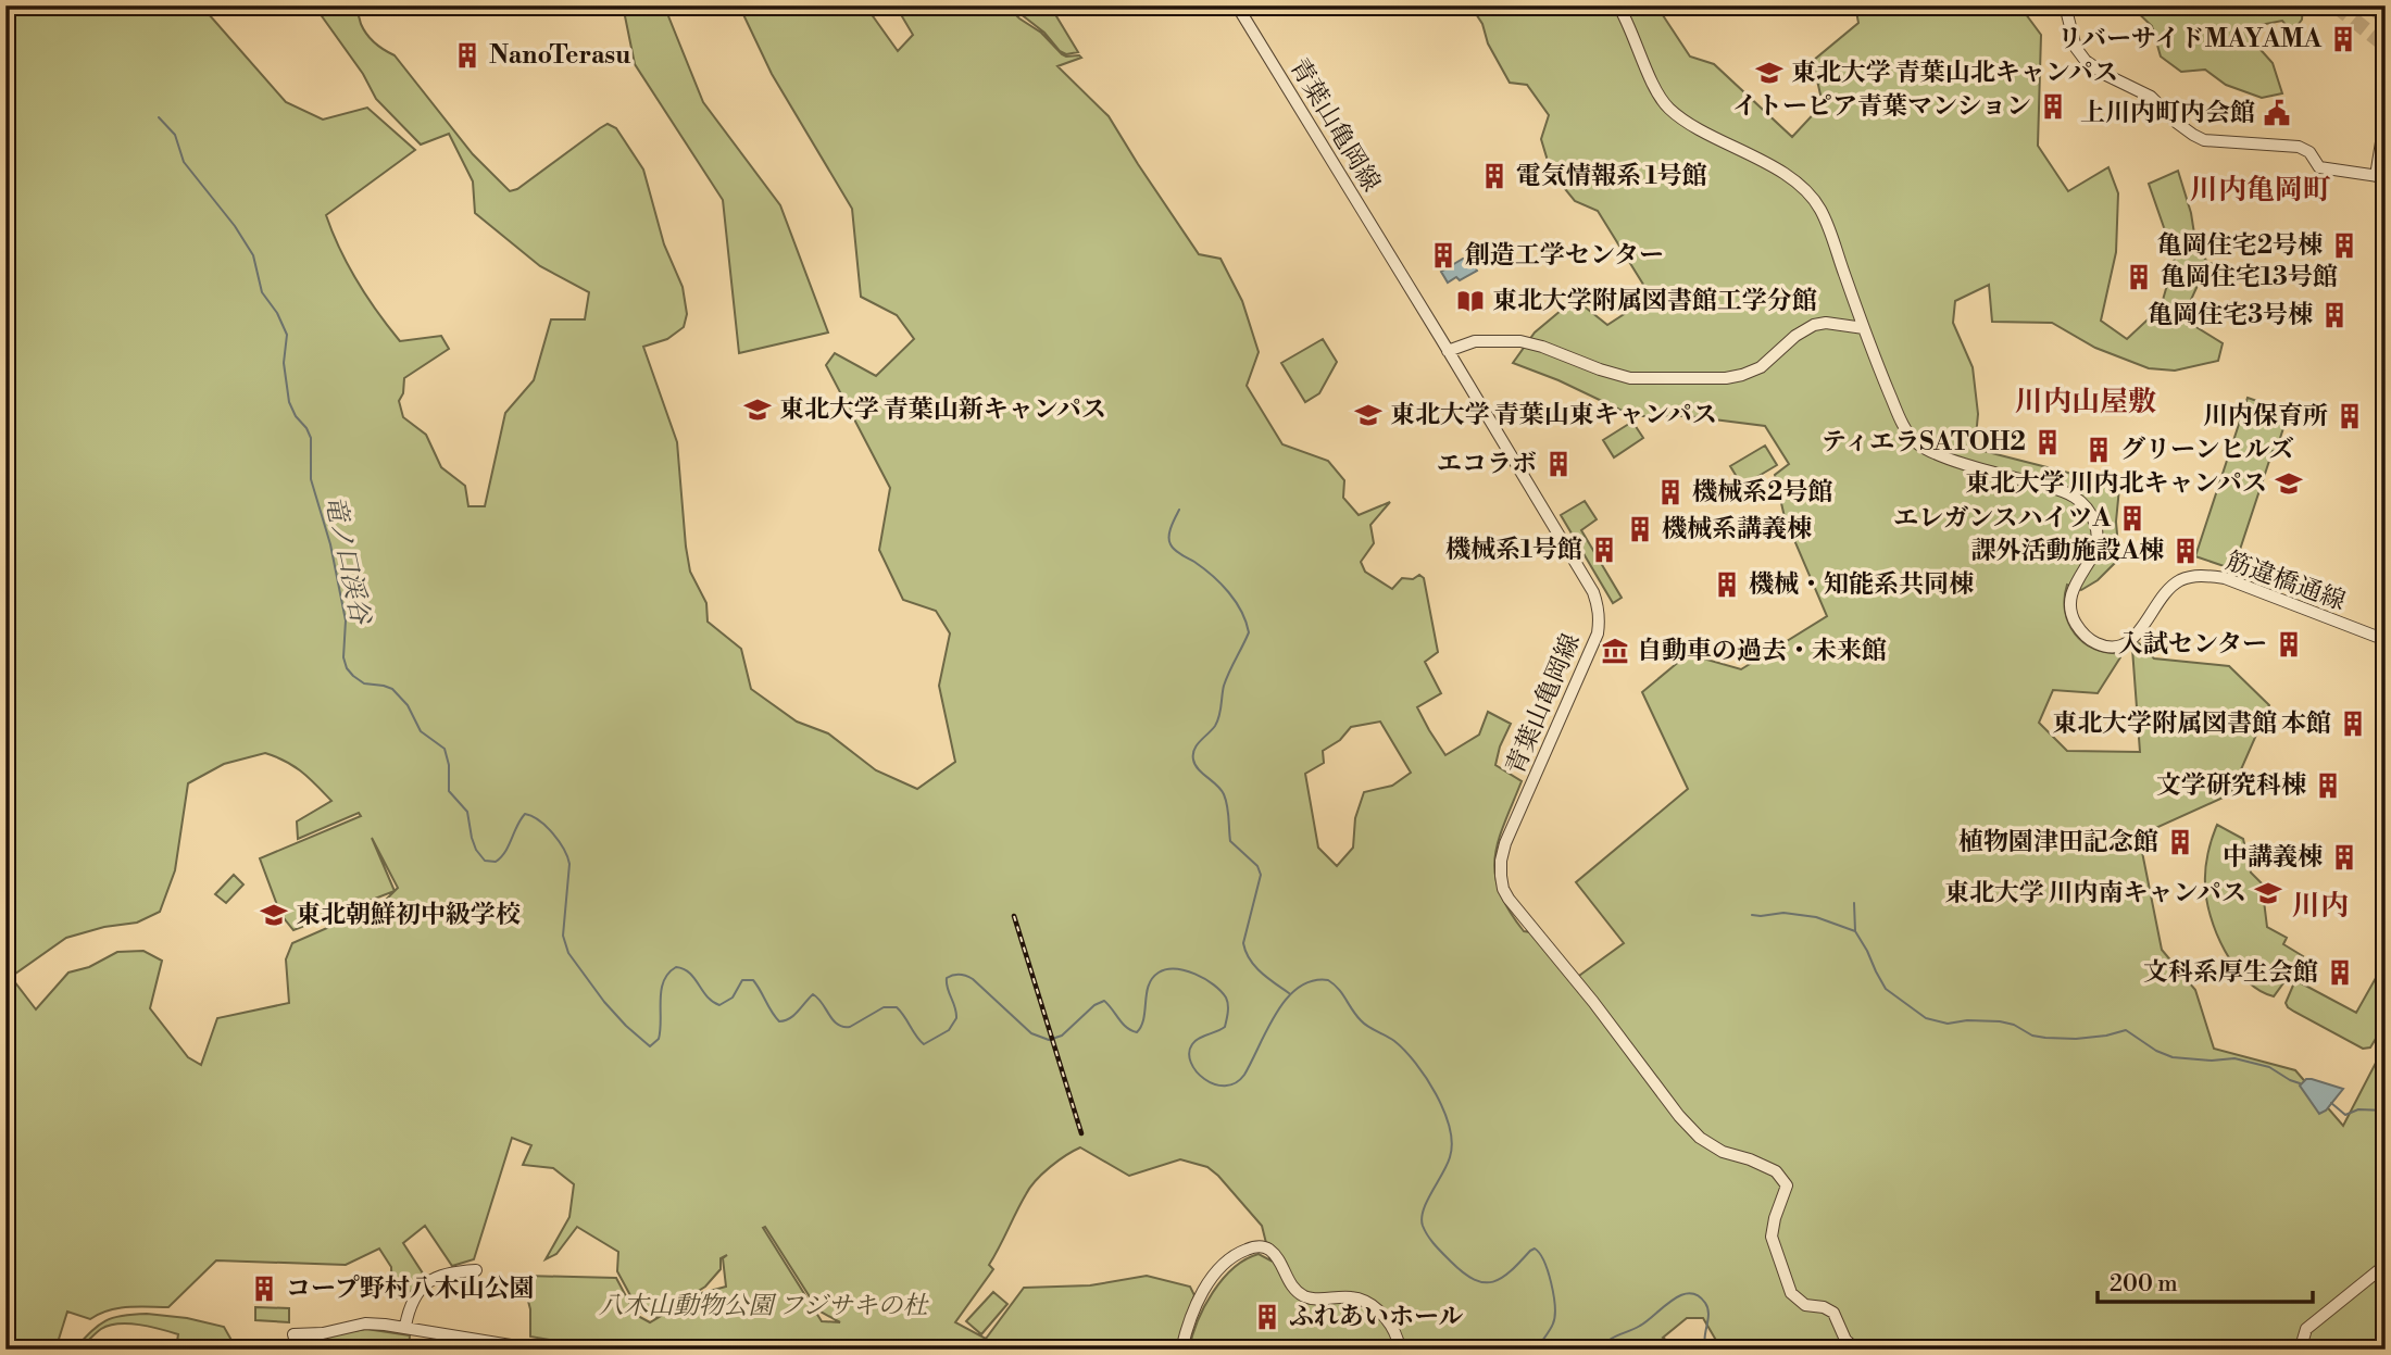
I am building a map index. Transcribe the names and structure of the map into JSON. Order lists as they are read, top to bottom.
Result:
{
  "streets": {
    "street": ["青葉山亀岡線", "筋違橋通線"]
  },
  "districts": ["川内亀岡町", "川内山屋敷", "川内"],
  "water": ["竜ノ口渓谷"],
  "parks": ["八木山動物公園 フジサキの杜"],
  "places": {
    "building": [
      "リバーサイドMAYAMA",
      "NanoTerasu",
      "イトーピア青葉マンション",
      "電気情報系 1号館",
      "亀岡住宅2号棟",
      "創造工学センター",
      "亀岡住宅13号館",
      "亀岡住宅3号棟",
      "川内保育所",
      "ティエラSATOH2",
      "グリーンヒルズ",
      "エコラボ",
      "機械系2号館",
      "エレガンスハイツA",
      "機械系講義棟",
      "機械系1号館",
      "課外活動施設A棟",
      "機械・知能系共同棟",
      "入試センター",
      "東北大学附属図書館 本館",
      "文学研究科棟",
      "植物園津田記念館",
      "中講義棟",
      "文科系厚生会館",
      "コープ野村八木山公園",
      "ふれあいホール"
    ],
    "school or university": [
      "東北大学 青葉山北キャンパス",
      "東北大学 青葉山新キャンパス",
      "東北大学 青葉山東キャンパス",
      "東北大学 川内北キャンパス",
      "東北大学 川内南キャンパス",
      "東北朝鮮初中級学校"
    ],
    "public building": ["上川内町内会館"],
    "library": ["東北大学附属図書館工学分館"],
    "museum": ["自動車の過去・未来館"]
  },
  "scale_bar": "200 m"
}
